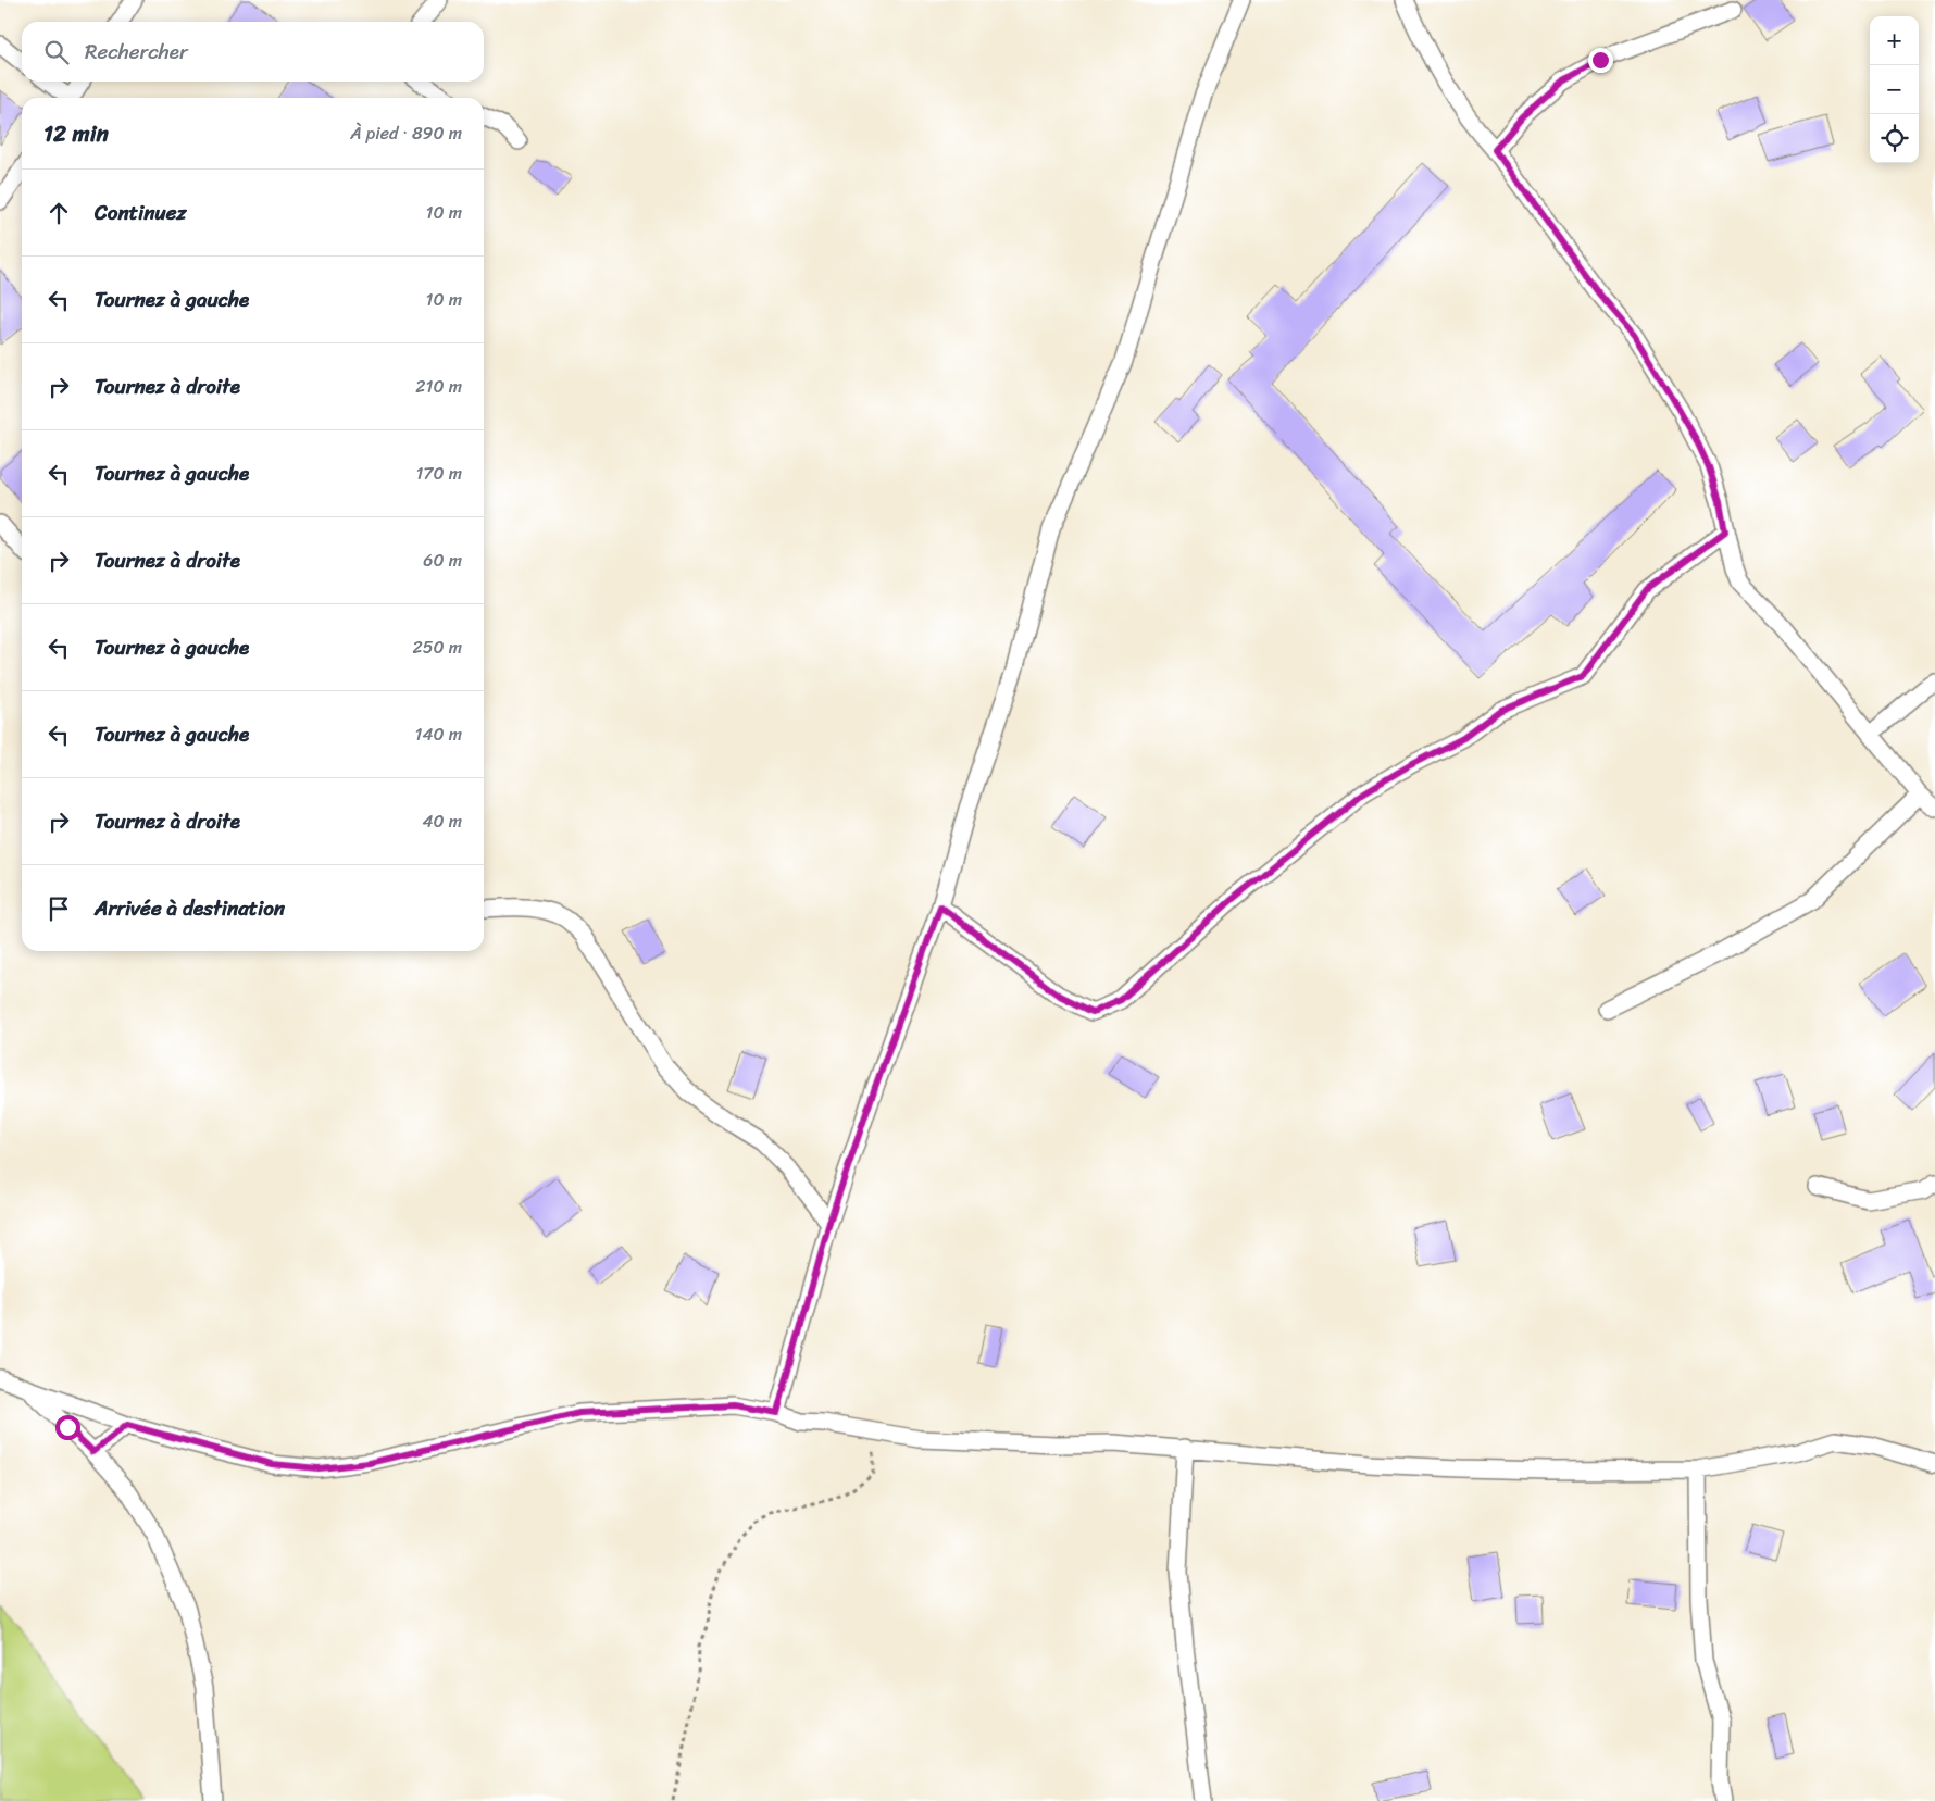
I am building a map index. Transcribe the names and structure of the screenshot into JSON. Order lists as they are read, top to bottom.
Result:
{
  "page": {
    "map_buttons": ["+", "−"],
    "search": "Rechercher",
    "heading": ["12 min", "À pied · 890 m"],
    "list": [
      ["Continuez", "10 m"],
      ["Tournez à gauche", "10 m"],
      ["Tournez à droite", "210 m"],
      ["Tournez à gauche", "170 m"],
      ["Tournez à droite", "60 m"],
      ["Tournez à gauche", "250 m"],
      ["Tournez à gauche", "140 m"],
      ["Tournez à droite", "40 m"],
      "Arrivée à destination"
    ]
  }
}
